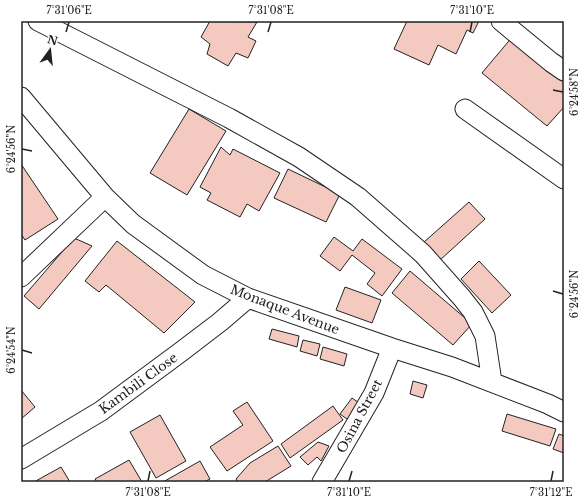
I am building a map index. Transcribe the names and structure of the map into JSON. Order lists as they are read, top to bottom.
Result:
{
  "streets": {
    "street": ["Monaque Avenue", "Kambili Close", "Osina Street"]
  },
  "crossings": [
    ["Monaque Avenue", "Kambili Close"],
    ["Monaque Avenue", "Osina Street"]
  ],
  "north": "top",
  "coordinates": [
    "7°31'06\"E",
    "7°31'08\"E",
    "7°31'10\"E",
    "6°24'58\"N",
    "6°24'56\"N",
    "6°24'54\"N",
    "7°31'12\"E"
  ]
}
